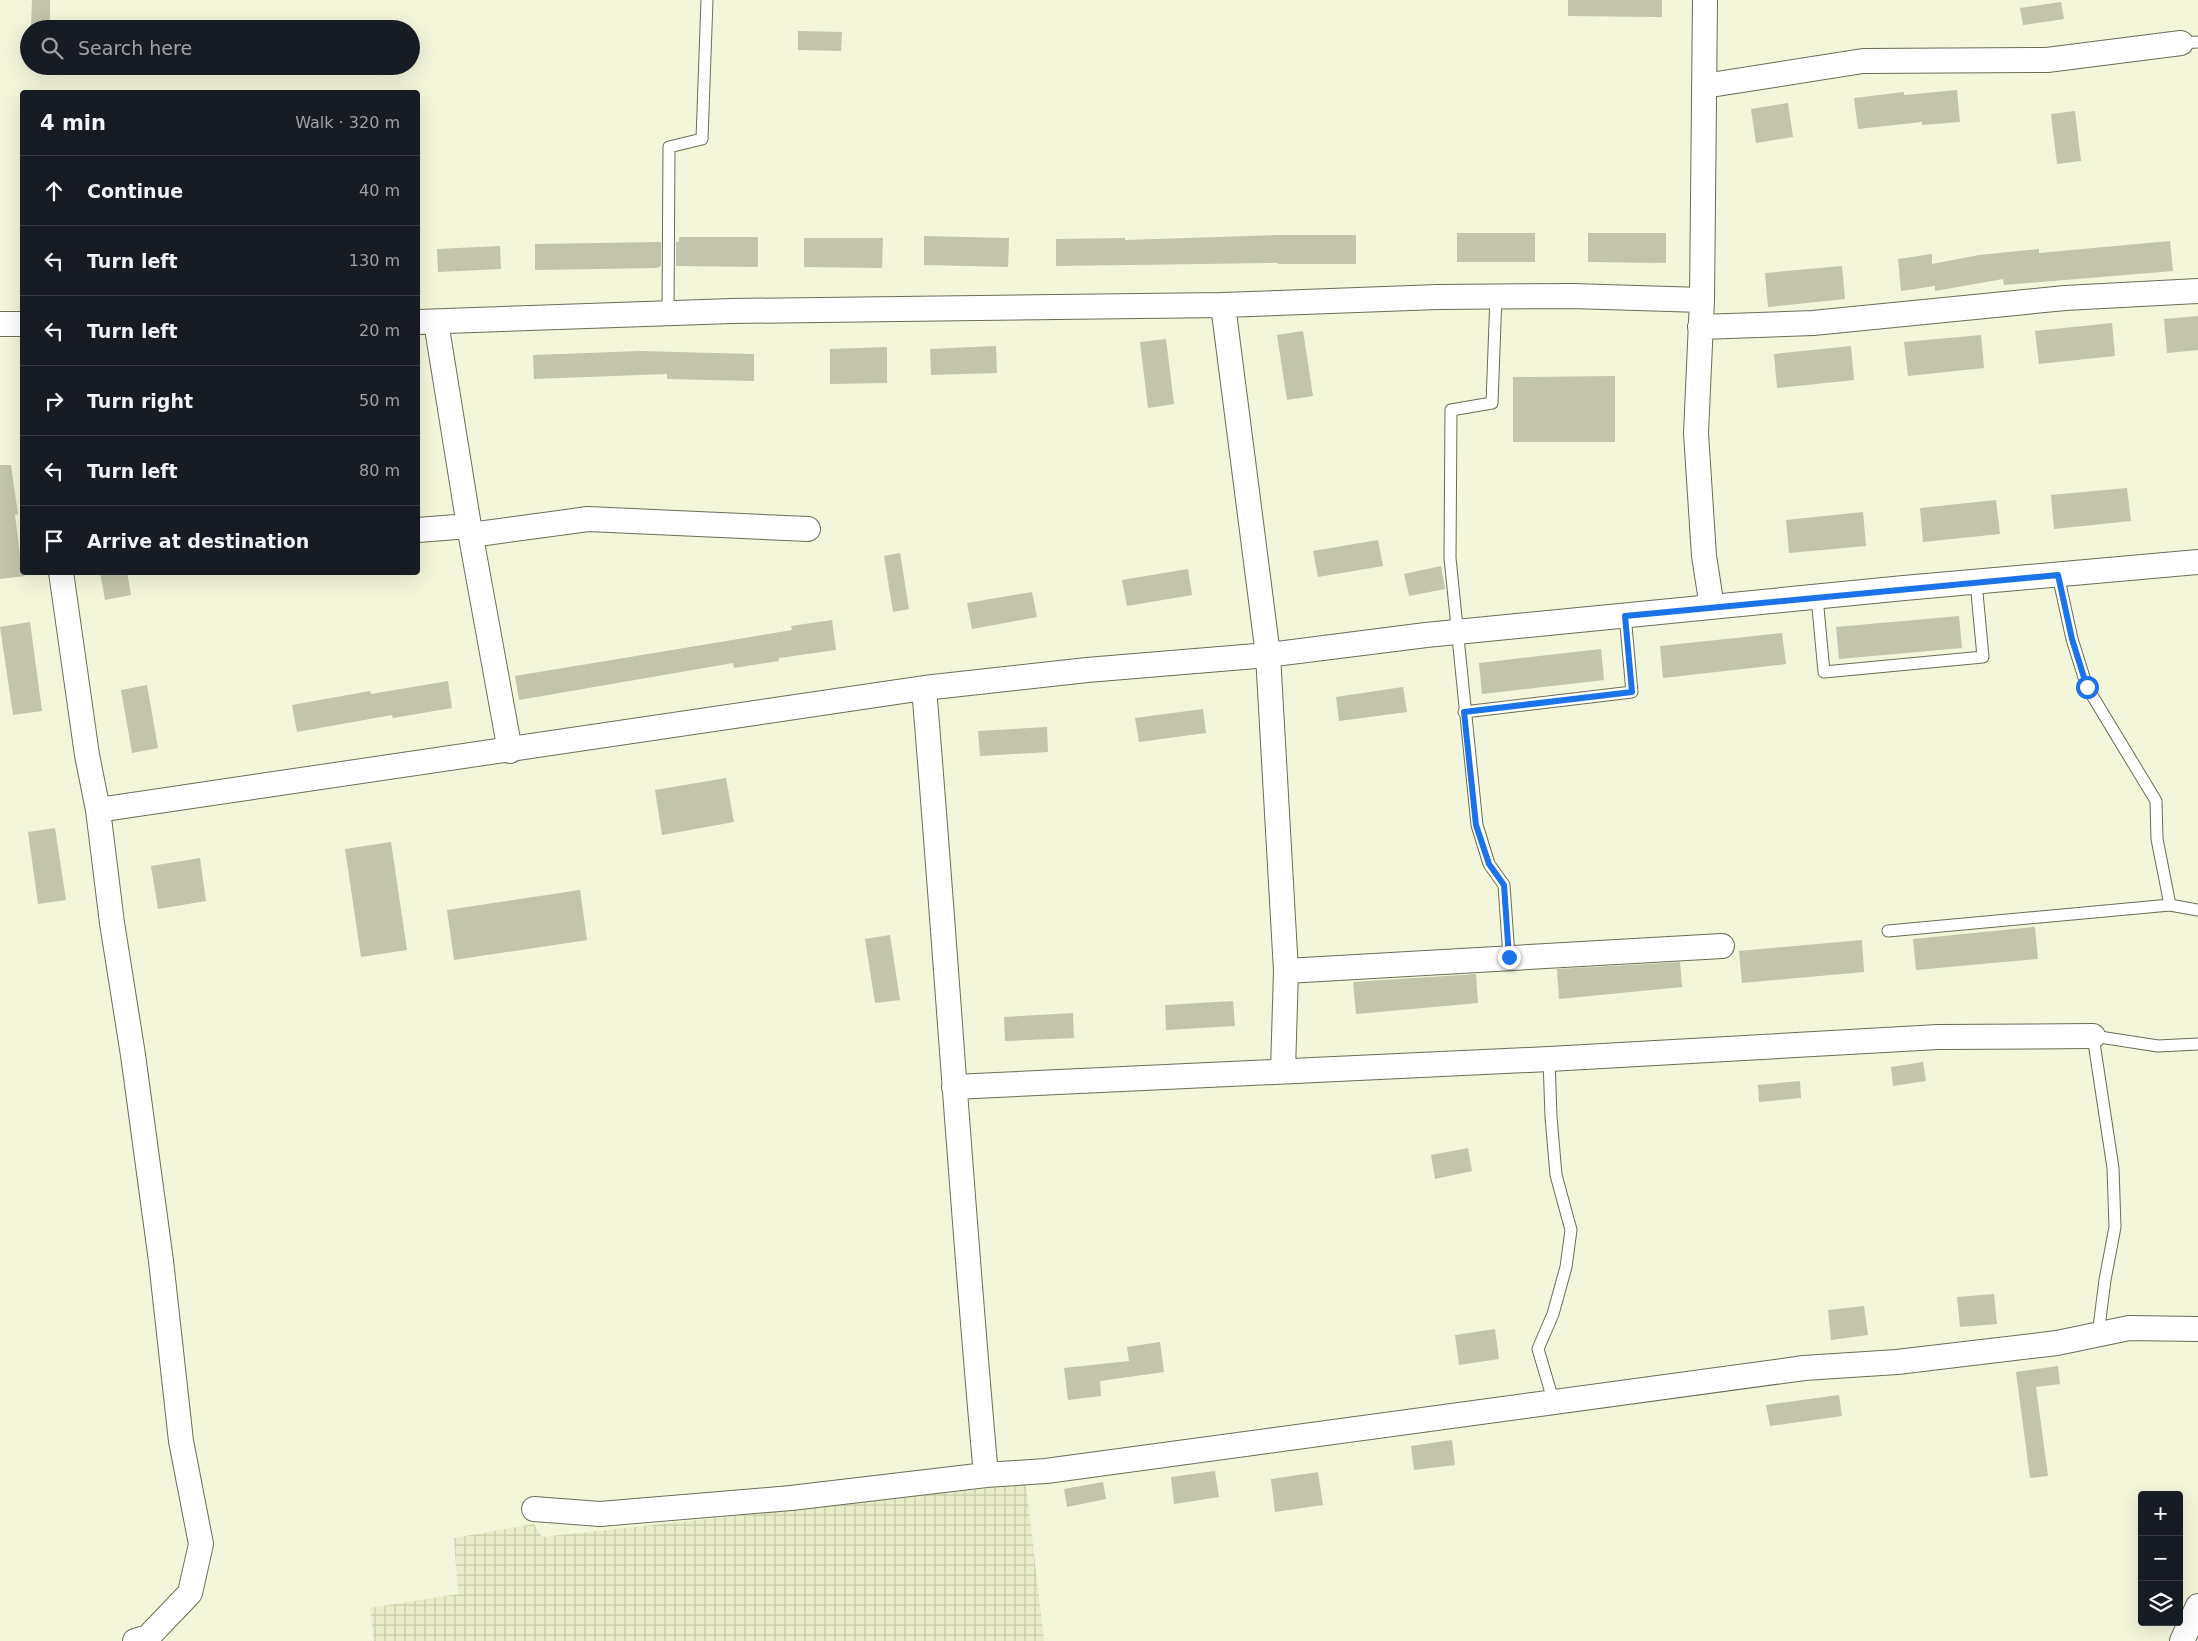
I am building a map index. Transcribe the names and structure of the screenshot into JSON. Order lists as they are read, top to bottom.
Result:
{
  "page": {
    "search": "Search here",
    "heading": ["4 min", "Walk · 320 m"],
    "list": [
      ["Continue", "40 m"],
      ["Turn left", "130 m"],
      ["Turn left", "20 m"],
      ["Turn right", "50 m"],
      ["Turn left", "80 m"],
      "Arrive at destination"
    ],
    "map_buttons": ["+", "−"]
  }
}
